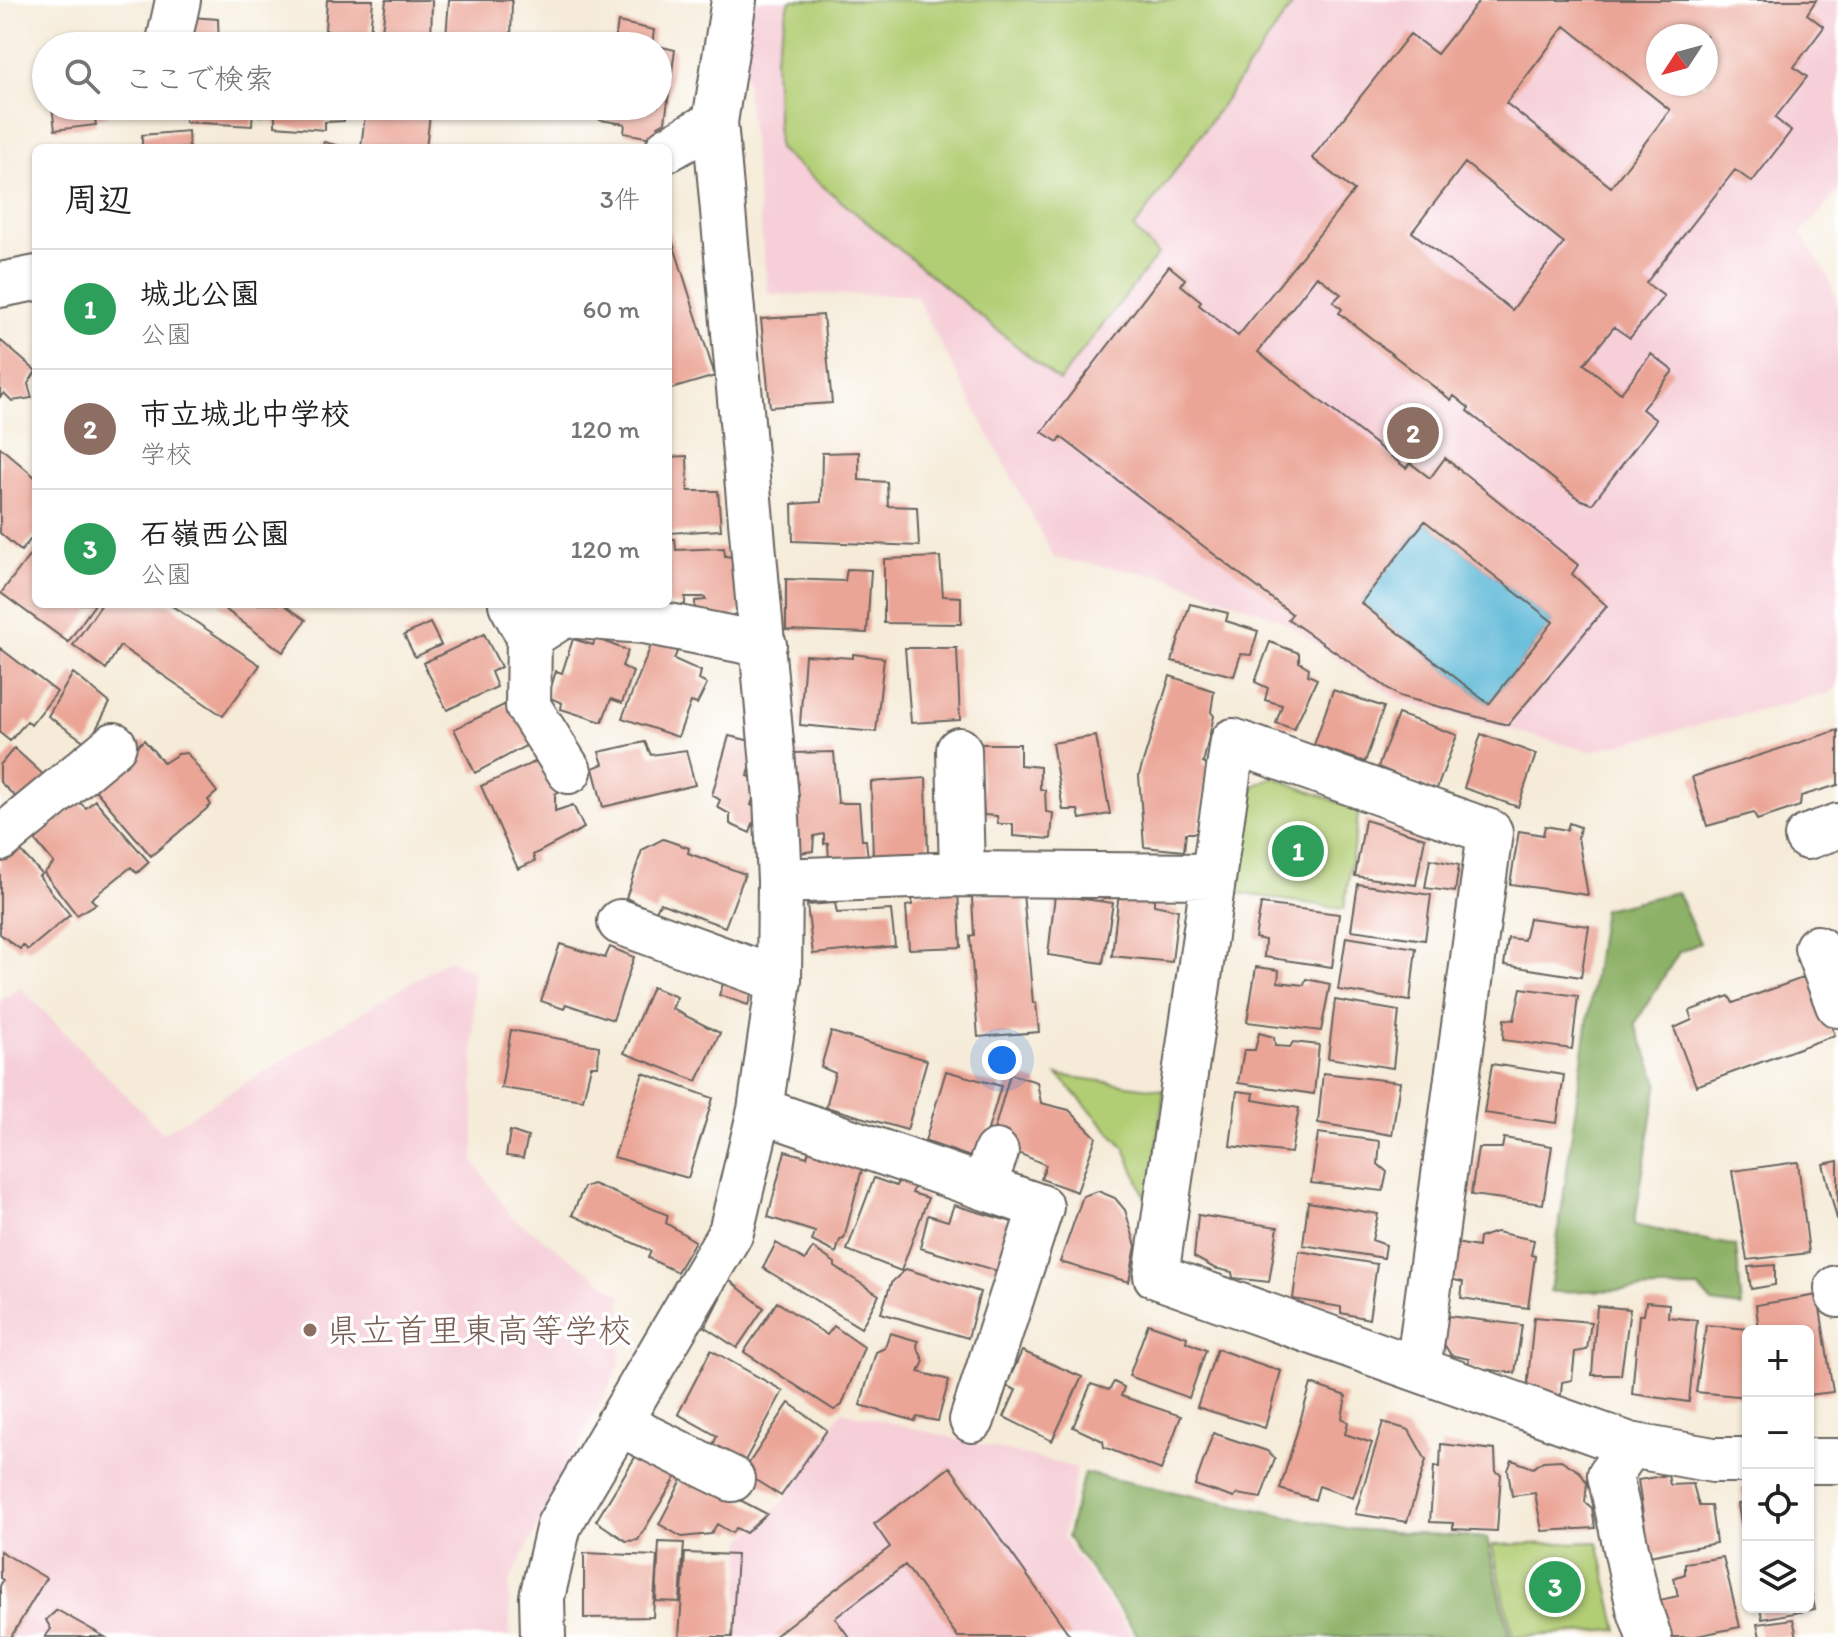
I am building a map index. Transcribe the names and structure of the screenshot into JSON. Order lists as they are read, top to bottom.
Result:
{
  "places": ["県立首里東高等学校"],
  "north": "bottom left",
  "page": {
    "search": "ここで検索",
    "heading": ["周辺", "3件"],
    "list": [
      {
        "mark": "1",
        "name": "城北公園",
        "note": "公園",
        "value": "60 m"
      },
      {
        "mark": "2",
        "name": "市立城北中学校",
        "note": "学校",
        "value": "120 m"
      },
      {
        "mark": "3",
        "name": "石嶺西公園",
        "note": "公園",
        "value": "120 m"
      }
    ],
    "pins": ["2", "1", "3"],
    "map_buttons": ["+", "−"]
  }
}
